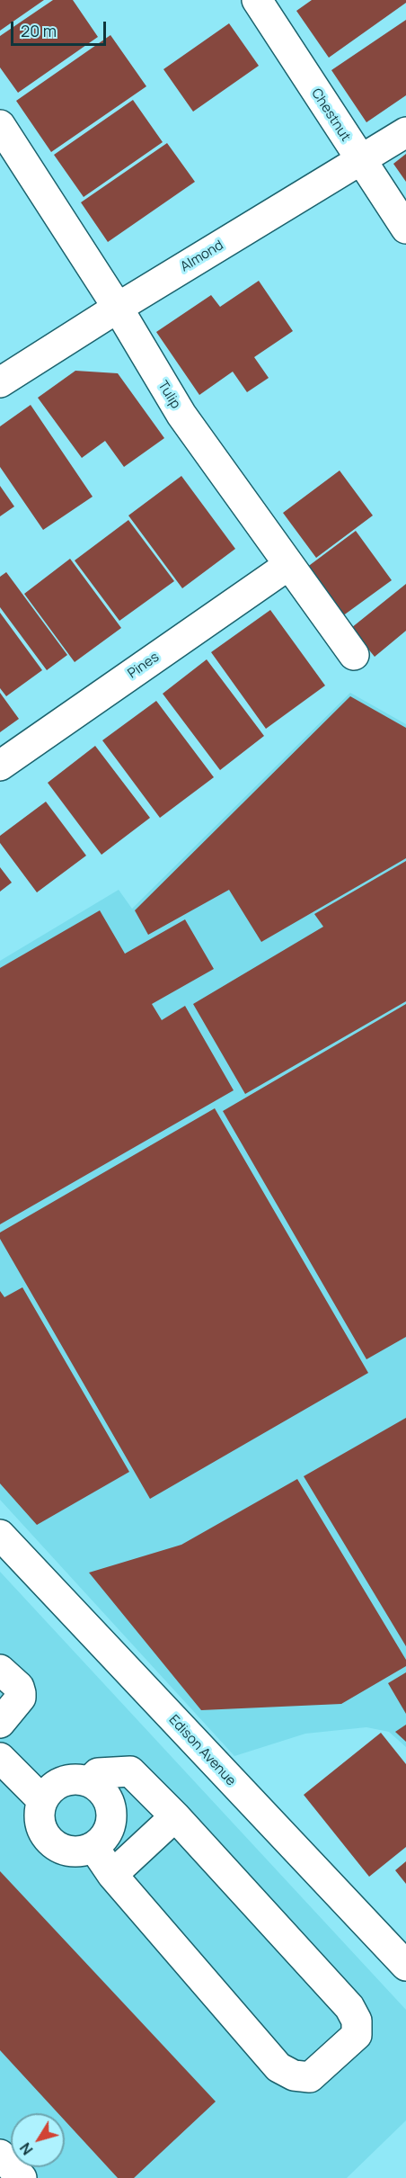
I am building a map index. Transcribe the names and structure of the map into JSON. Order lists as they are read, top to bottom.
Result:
{
  "streets": {
    "street": [
      "Chestnut",
      "Almond",
      "Tulip",
      "Pines",
      "Edison Avenue"
    ]
  },
  "crossings": [
    ["Chestnut", "Almond"],
    ["Almond", "Tulip"],
    ["Tulip", "Pines"]
  ],
  "scale_bar": "20 m",
  "north": "bottom left"
}
